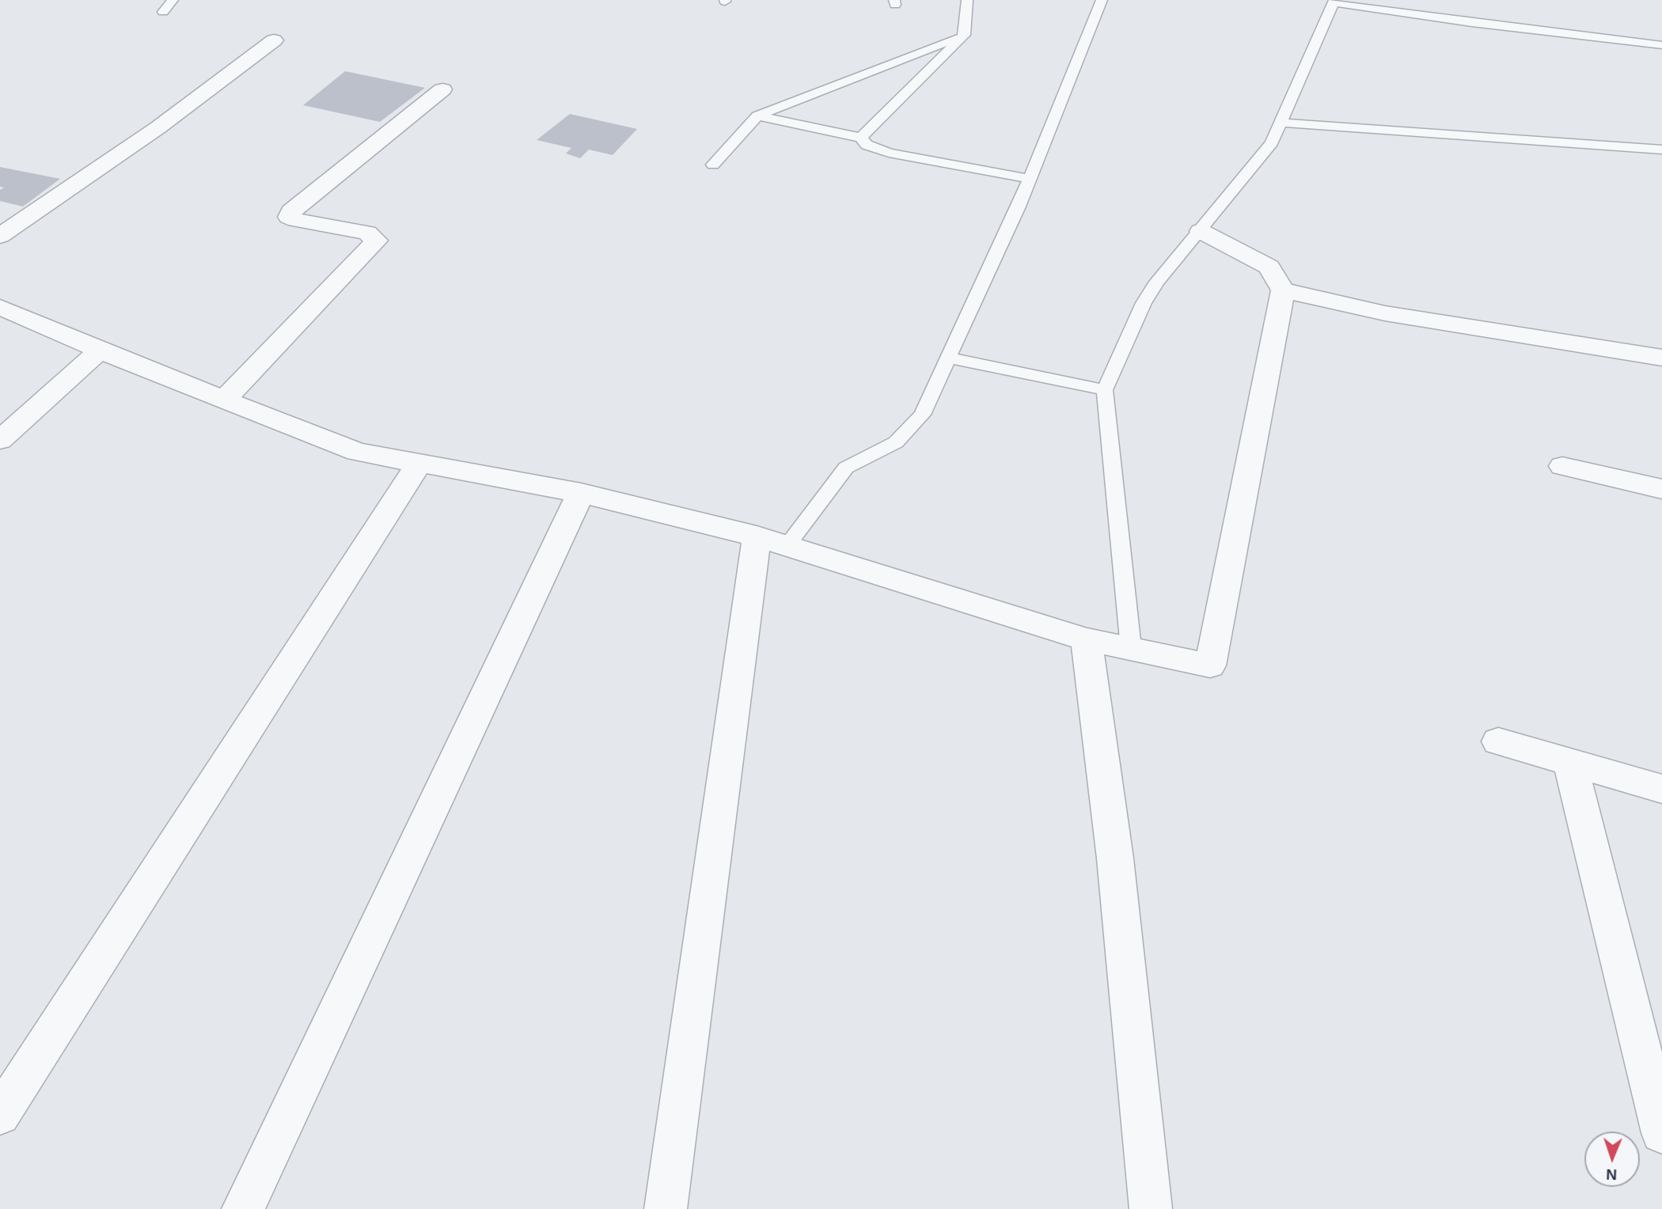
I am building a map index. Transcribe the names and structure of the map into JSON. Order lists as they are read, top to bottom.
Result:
{
  "north": "bottom"
}
